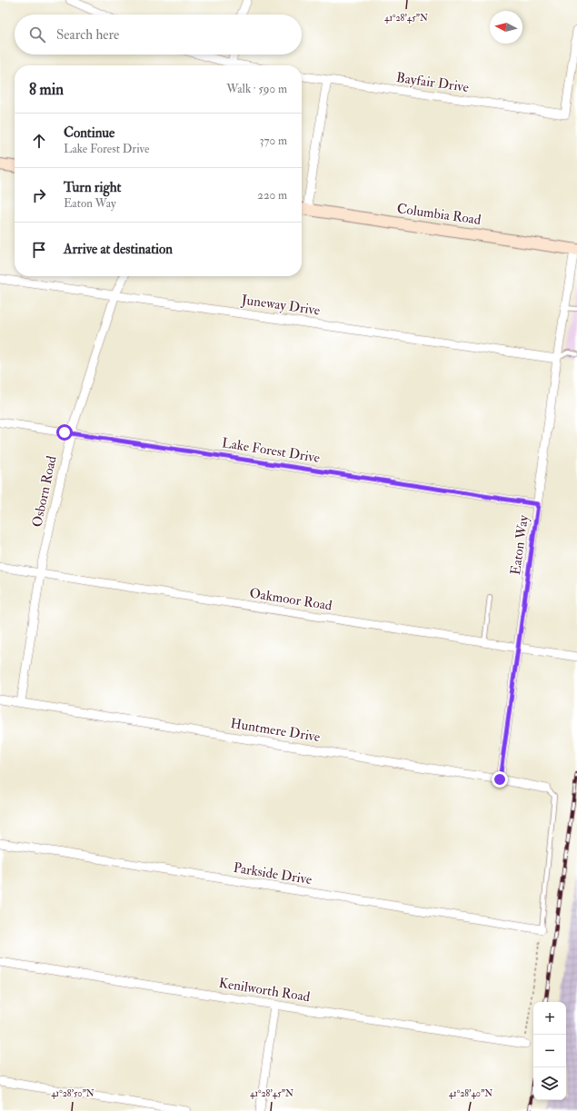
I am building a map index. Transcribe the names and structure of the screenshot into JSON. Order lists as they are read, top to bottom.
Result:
{
  "streets": {
    "main road": ["Columbia Road"],
    "street": [
      "Bayfair Drive",
      "Juneway Drive",
      "Lake Forest Drive",
      "Osborn Road",
      "Eaton Way",
      "Oakmoor Road",
      "Huntmere Drive",
      "Parkside Drive",
      "Kenilworth Road"
    ]
  },
  "crossings": [
    ["Columbia Road", "Eaton Way"],
    ["Juneway Drive", "Osborn Road"],
    ["Juneway Drive", "Eaton Way"],
    ["Lake Forest Drive", "Osborn Road"],
    ["Lake Forest Drive", "Eaton Way"],
    ["Osborn Road", "Oakmoor Road"],
    ["Osborn Road", "Huntmere Drive"],
    ["Eaton Way", "Oakmoor Road"],
    ["Eaton Way", "Huntmere Drive"]
  ],
  "north": "left",
  "page": {
    "search": "Search here",
    "heading": ["8 min", "Walk · 590 m"],
    "list": [
      ["Continue", "Lake Forest Drive", "370 m"],
      ["Turn right", "Eaton Way", "220 m"],
      "Arrive at destination"
    ],
    "map_buttons": ["+", "−"]
  },
  "coordinates": ["41°28'45\"N", "41°28'50\"N", "41°28'40\"N"]
}
